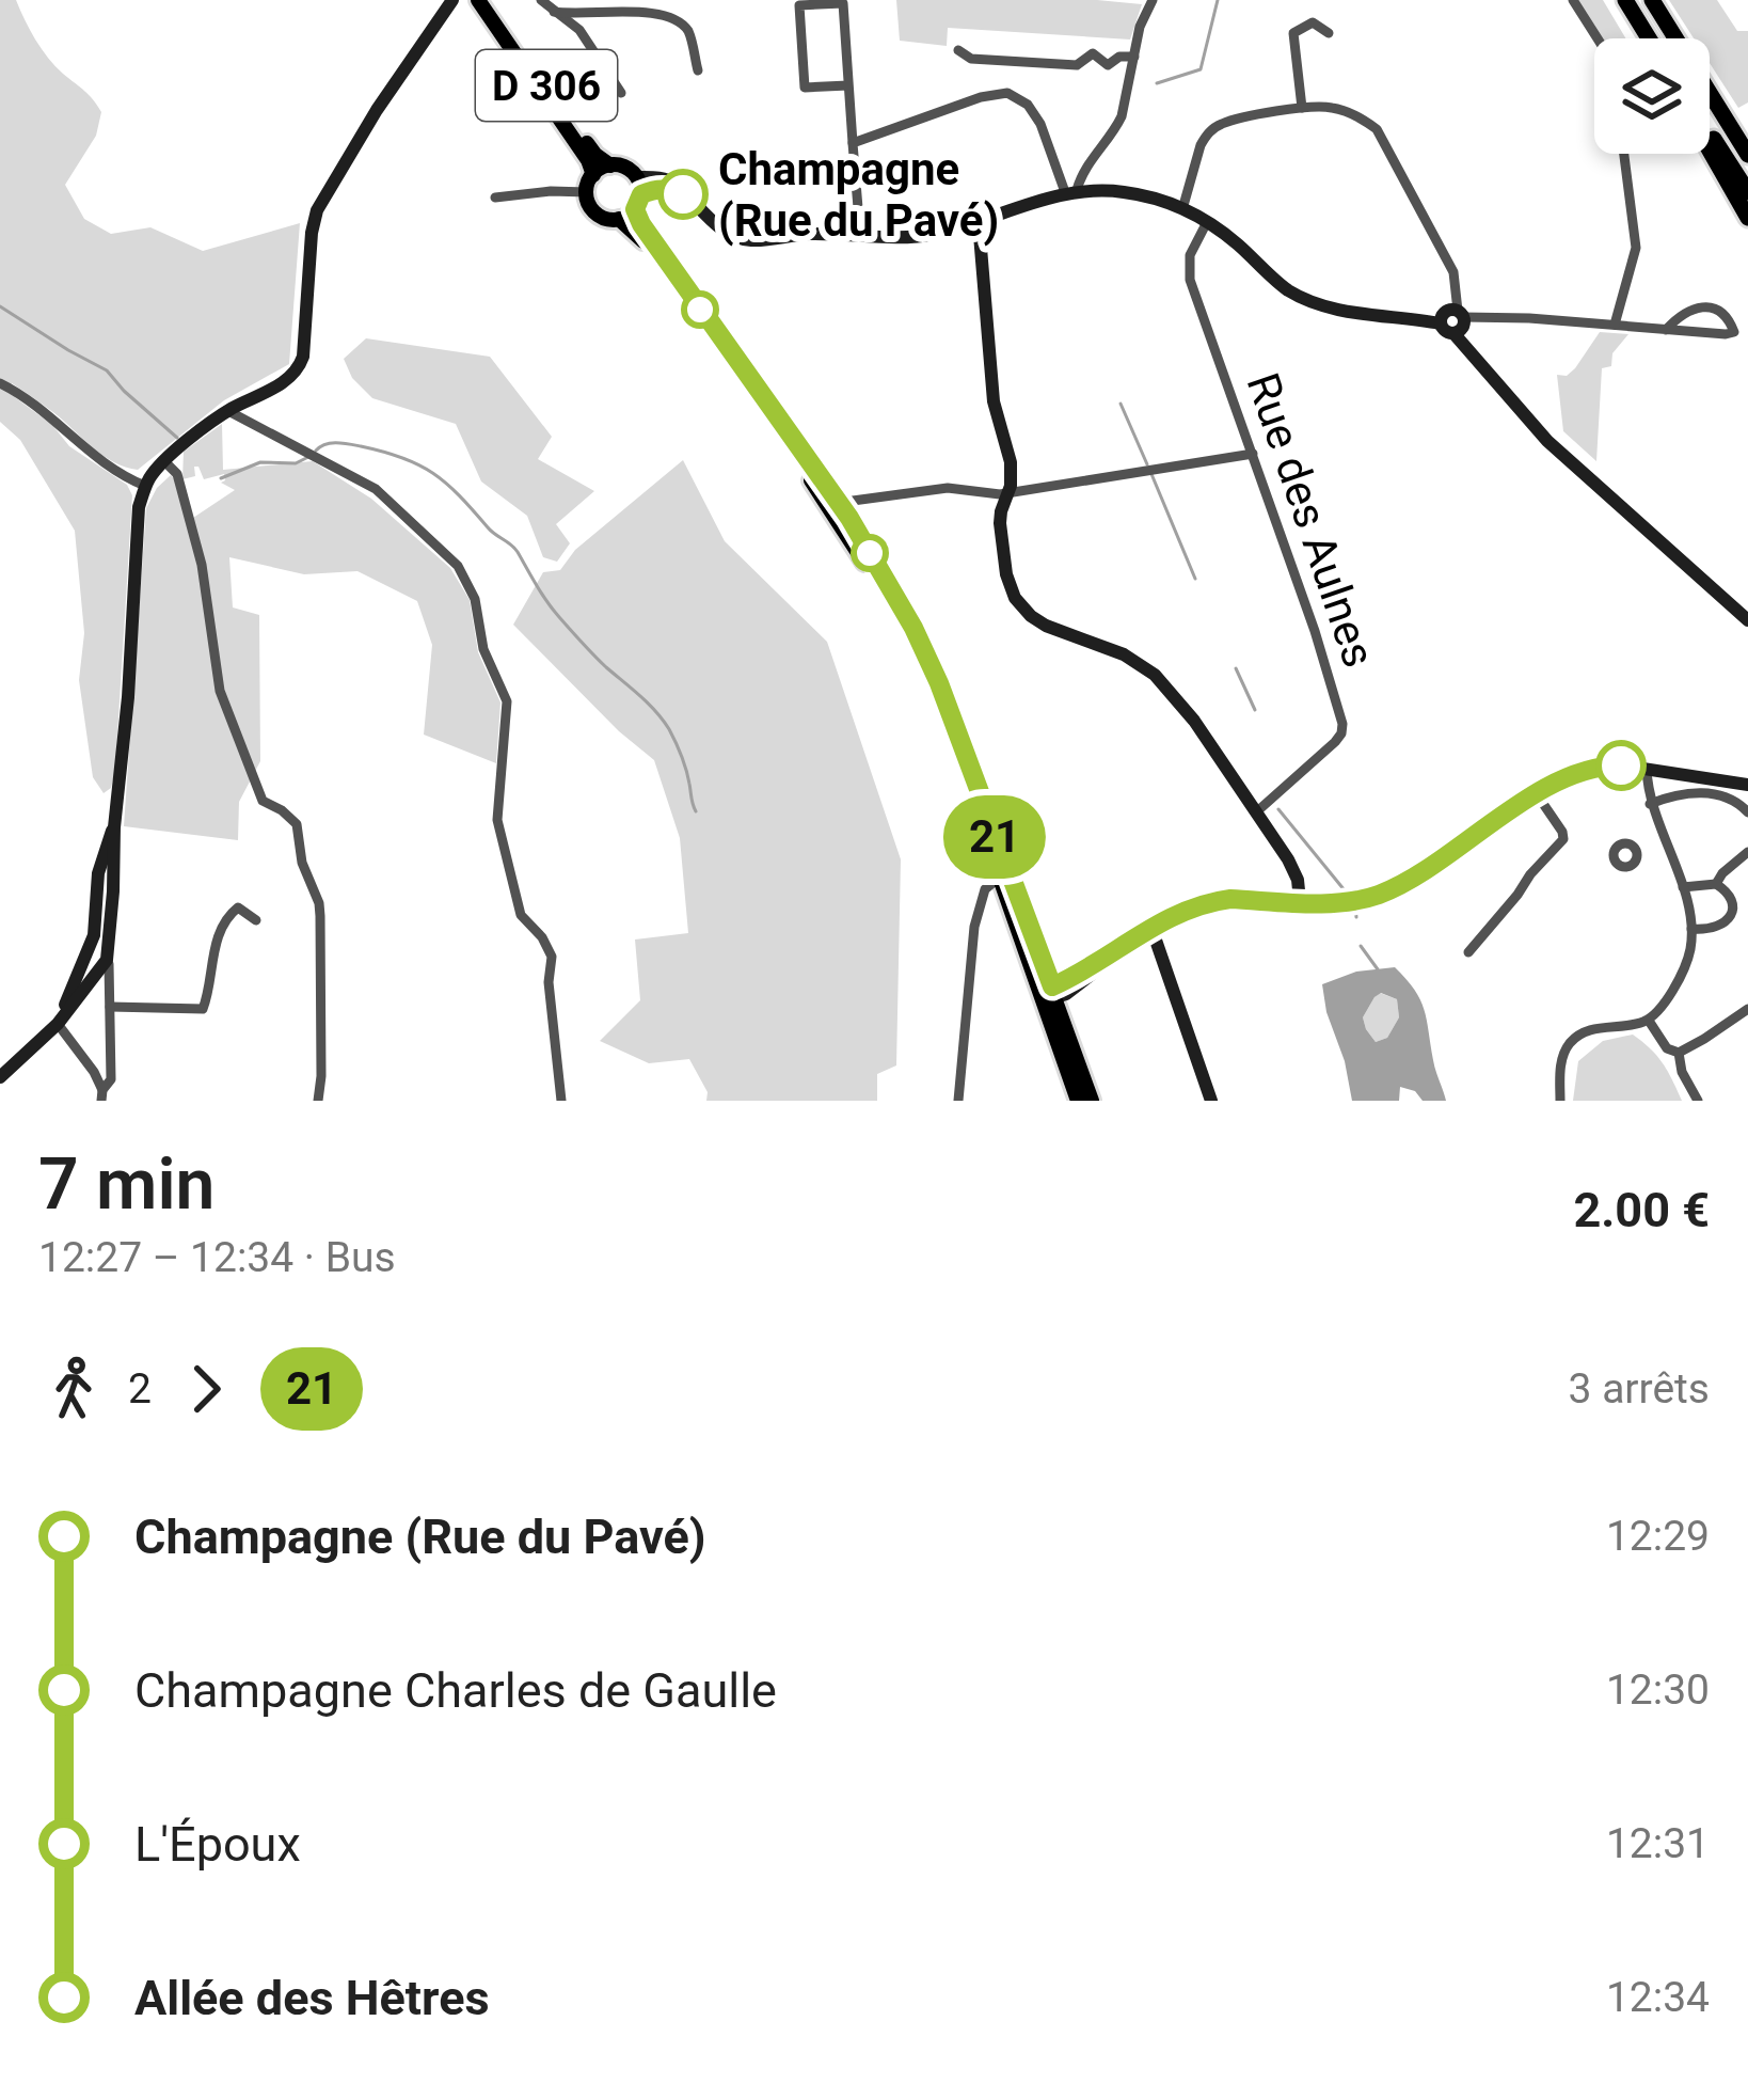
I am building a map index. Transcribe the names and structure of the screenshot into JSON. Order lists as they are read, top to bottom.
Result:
{
  "streets": {
    "main road": ["D 306"],
    "street": ["Rue des Aulnes"]
  },
  "places": ["Champagne (Rue du Pavé)"],
  "lines": ["bus line 21"],
  "page": {
    "on_map": "21",
    "heading": ["7 min", "12:27 – 12:34 · Bus", "2.00 €"],
    "legs": ["2", "21", "3 arrêts"],
    "list": [
      {
        "name": "Champagne (Rue du Pavé)",
        "value": "12:29"
      },
      {
        "name": "Champagne Charles de Gaulle",
        "value": "12:30"
      },
      {
        "name": "L'Époux",
        "value": "12:31"
      },
      {
        "name": "Allée des Hêtres",
        "value": "12:34"
      }
    ]
  }
}
